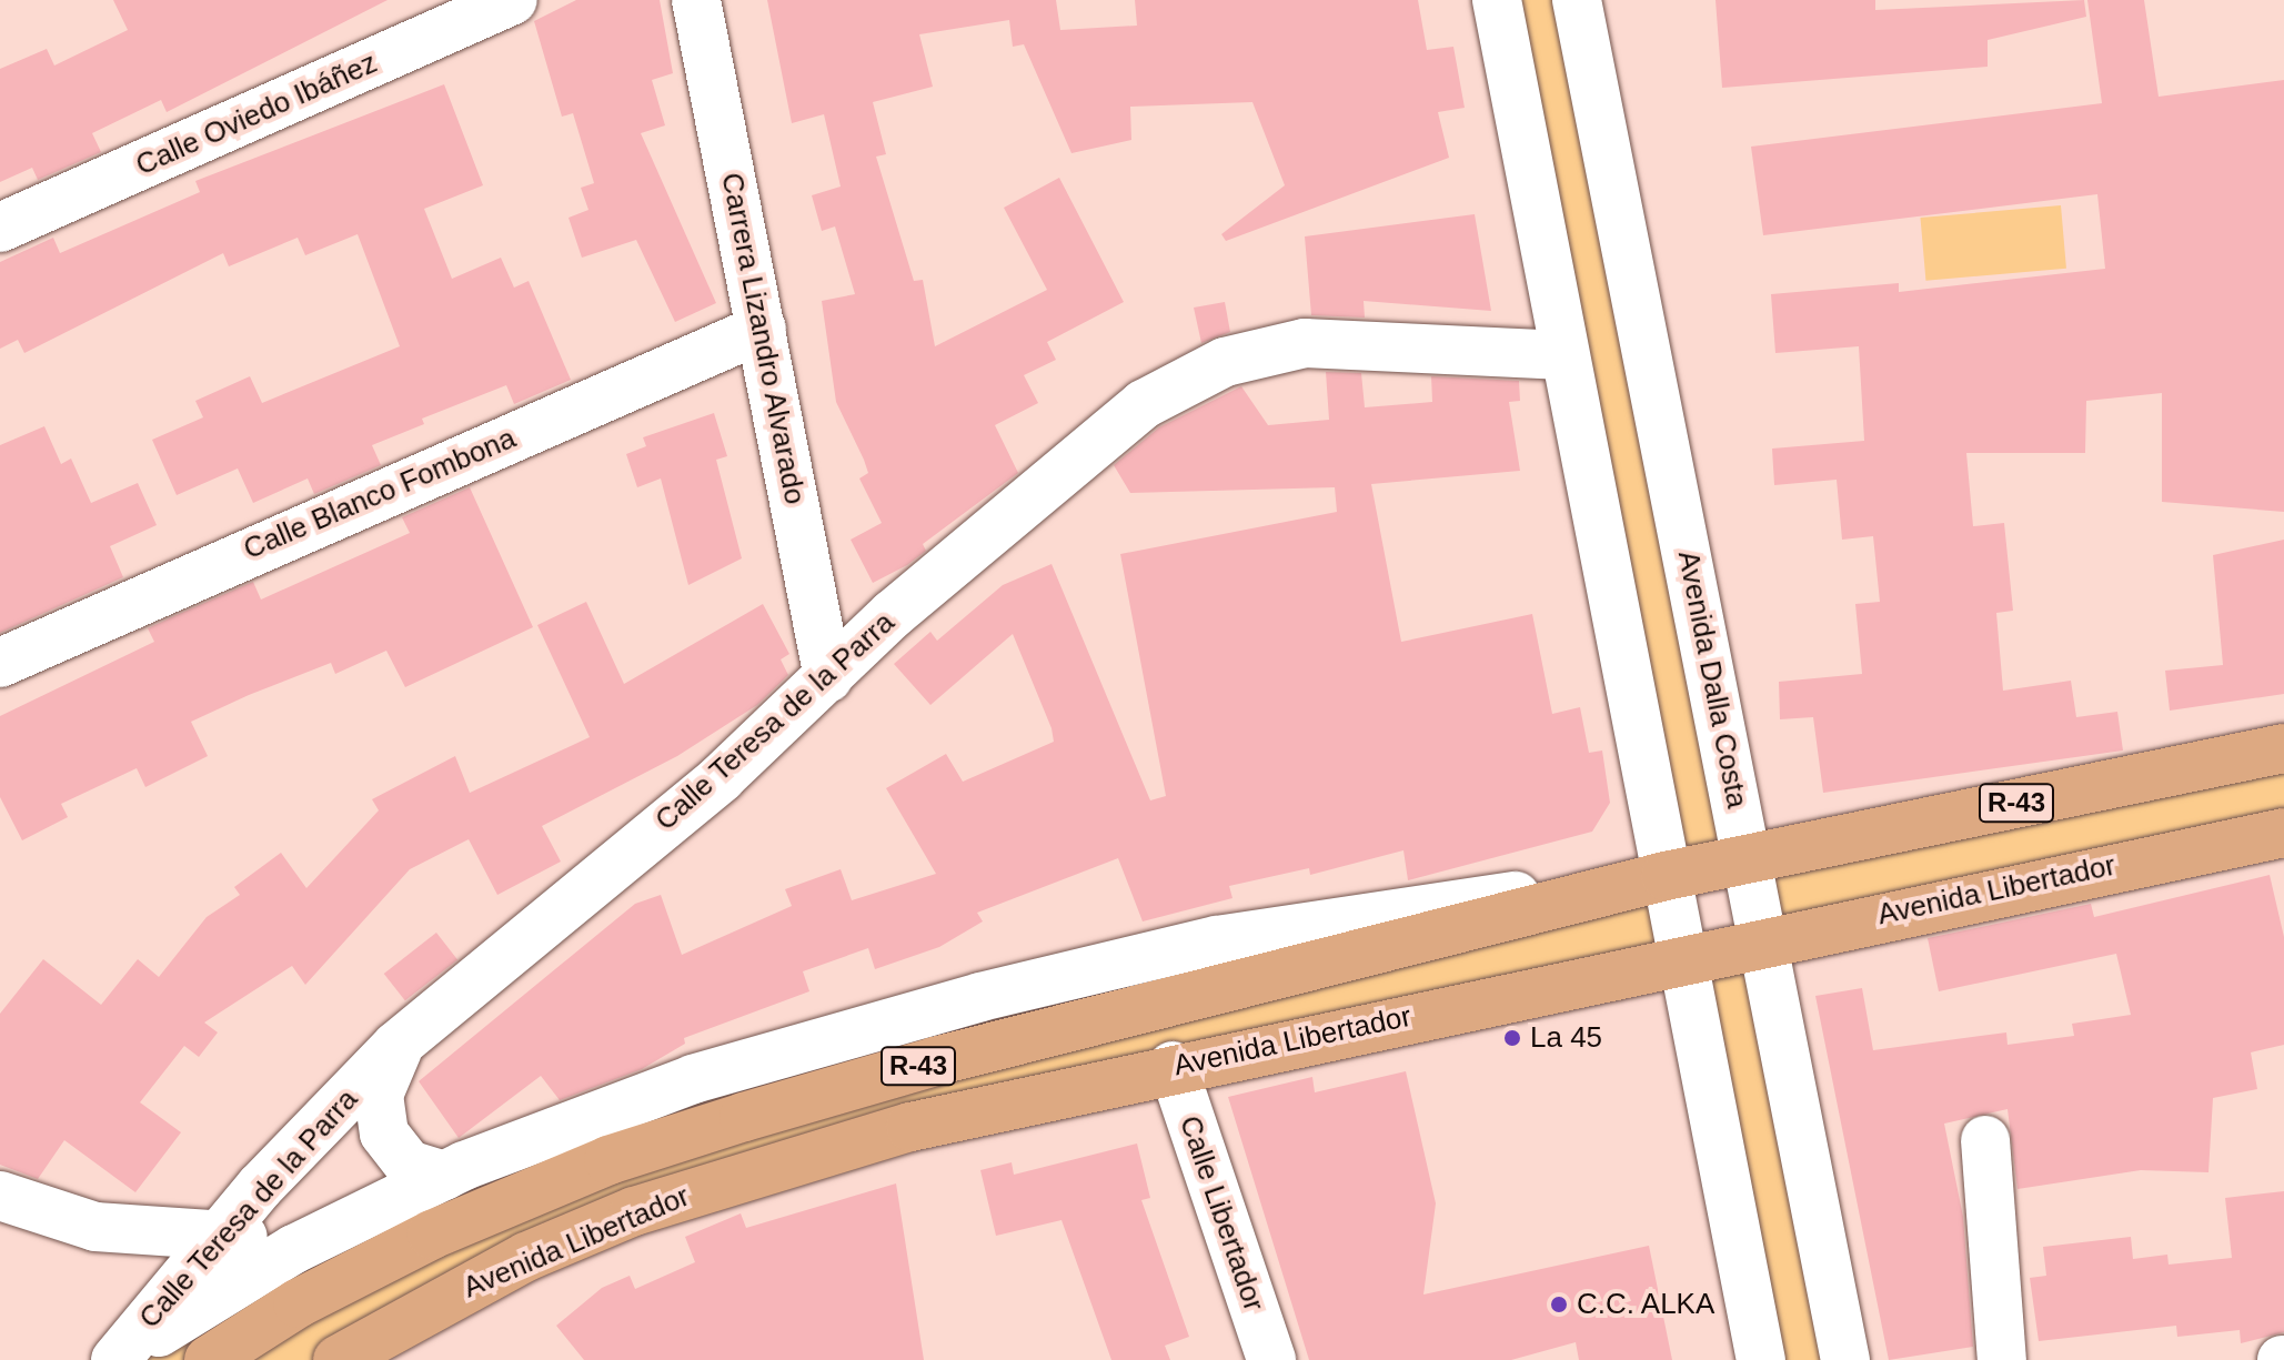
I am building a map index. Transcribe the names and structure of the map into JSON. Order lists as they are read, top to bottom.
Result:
{
  "streets": {
    "main road": ["R-43", "Avenida Libertador"],
    "street": [
      "Calle Oviedo Ibáñez",
      "Carrera Lizandro Alvarado",
      "Calle Blanco Fombona",
      "Avenida Dalla Costa",
      "Calle Teresa de la Parra",
      "Calle Libertador"
    ]
  },
  "crossings": [
    ["Carrera Lizandro Alvarado", "Calle Blanco Fombona"],
    ["Carrera Lizandro Alvarado", "Calle Teresa de la Parra"],
    ["Avenida Dalla Costa", "Avenida Libertador"],
    ["Calle Teresa de la Parra", "Avenida Libertador"],
    ["Avenida Libertador", "Calle Libertador"]
  ],
  "places": ["La 45", "C.C. ALKA"]
}
